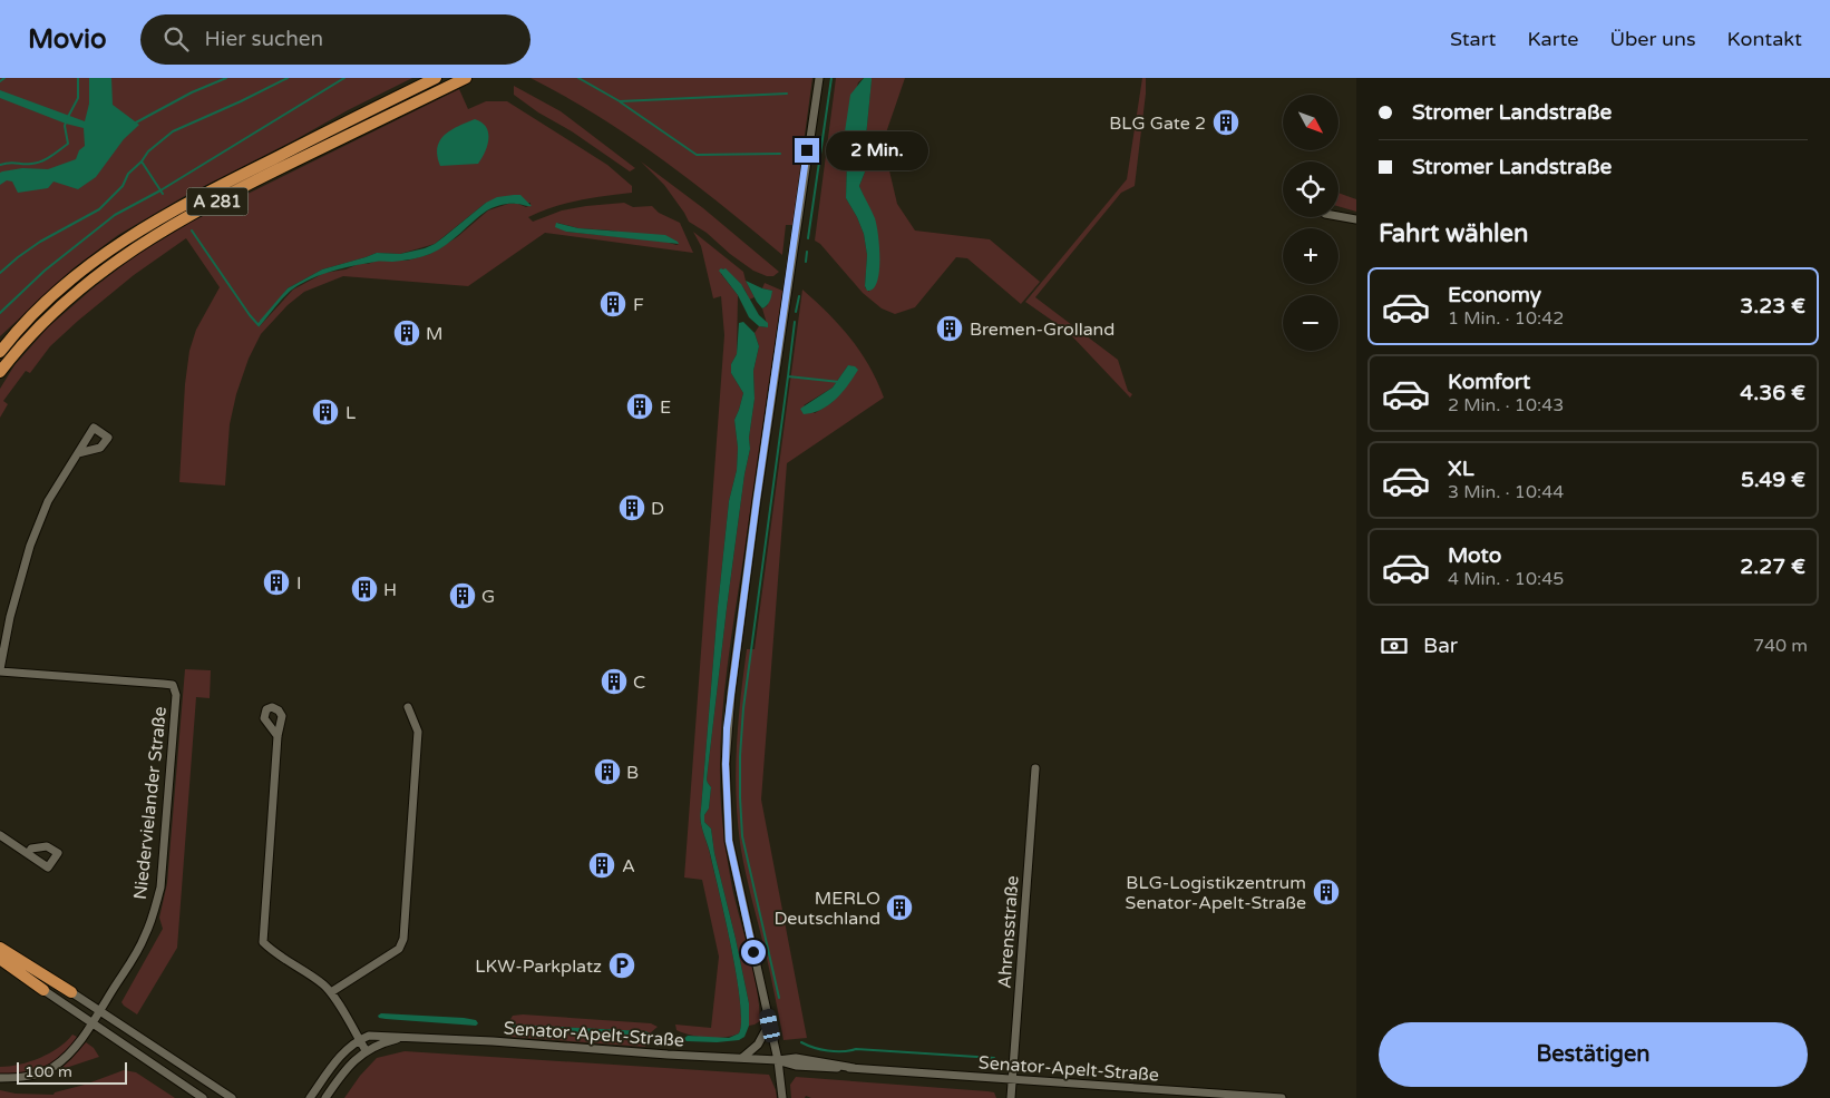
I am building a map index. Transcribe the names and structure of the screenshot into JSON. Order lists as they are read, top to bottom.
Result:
{
  "streets": {
    "highway": ["A 281"],
    "street": ["Niedervielander Straße", "Ahrensstraße", "Senator-Apelt-Straße"]
  },
  "crossings": [
    ["Ahrensstraße", "Senator-Apelt-Straße"]
  ],
  "places": {
    "building": [
      "BLG Gate 2",
      "F",
      "Bremen-Grolland",
      "M",
      "E",
      "L",
      "D",
      "I",
      "H",
      "G",
      "C",
      "B",
      "A",
      "BLG-Logistikzentrum Senator-Apelt-Straße",
      "MERLO Deutschland"
    ],
    "parking": ["LKW-Parkplatz"]
  },
  "scale_bar": "100 m",
  "north": "bottom right",
  "page": {
    "header": "Movio",
    "search": "Hier suchen",
    "nav": [
      "Start",
      "Karte",
      "Über uns",
      "Kontakt"
    ],
    "banner": ["Stromer Landstraße", "Stromer Landstraße"],
    "map_buttons": ["+", "−"],
    "bubble": "2 Min.",
    "heading": "Fahrt wählen",
    "list": [
      {
        "name": "Economy",
        "note": "1 Min. · 10:42",
        "value": "3.23 €"
      },
      {
        "name": "Komfort",
        "note": "2 Min. · 10:43",
        "value": "4.36 €"
      },
      {
        "name": "XL",
        "note": "3 Min. · 10:44",
        "value": "5.49 €"
      },
      {
        "name": "Moto",
        "note": "4 Min. · 10:45",
        "value": "2.27 €"
      }
    ],
    "pay": ["Bar", "740 m"],
    "buttons": "Bestätigen",
    "scale": "100 m"
  }
}
